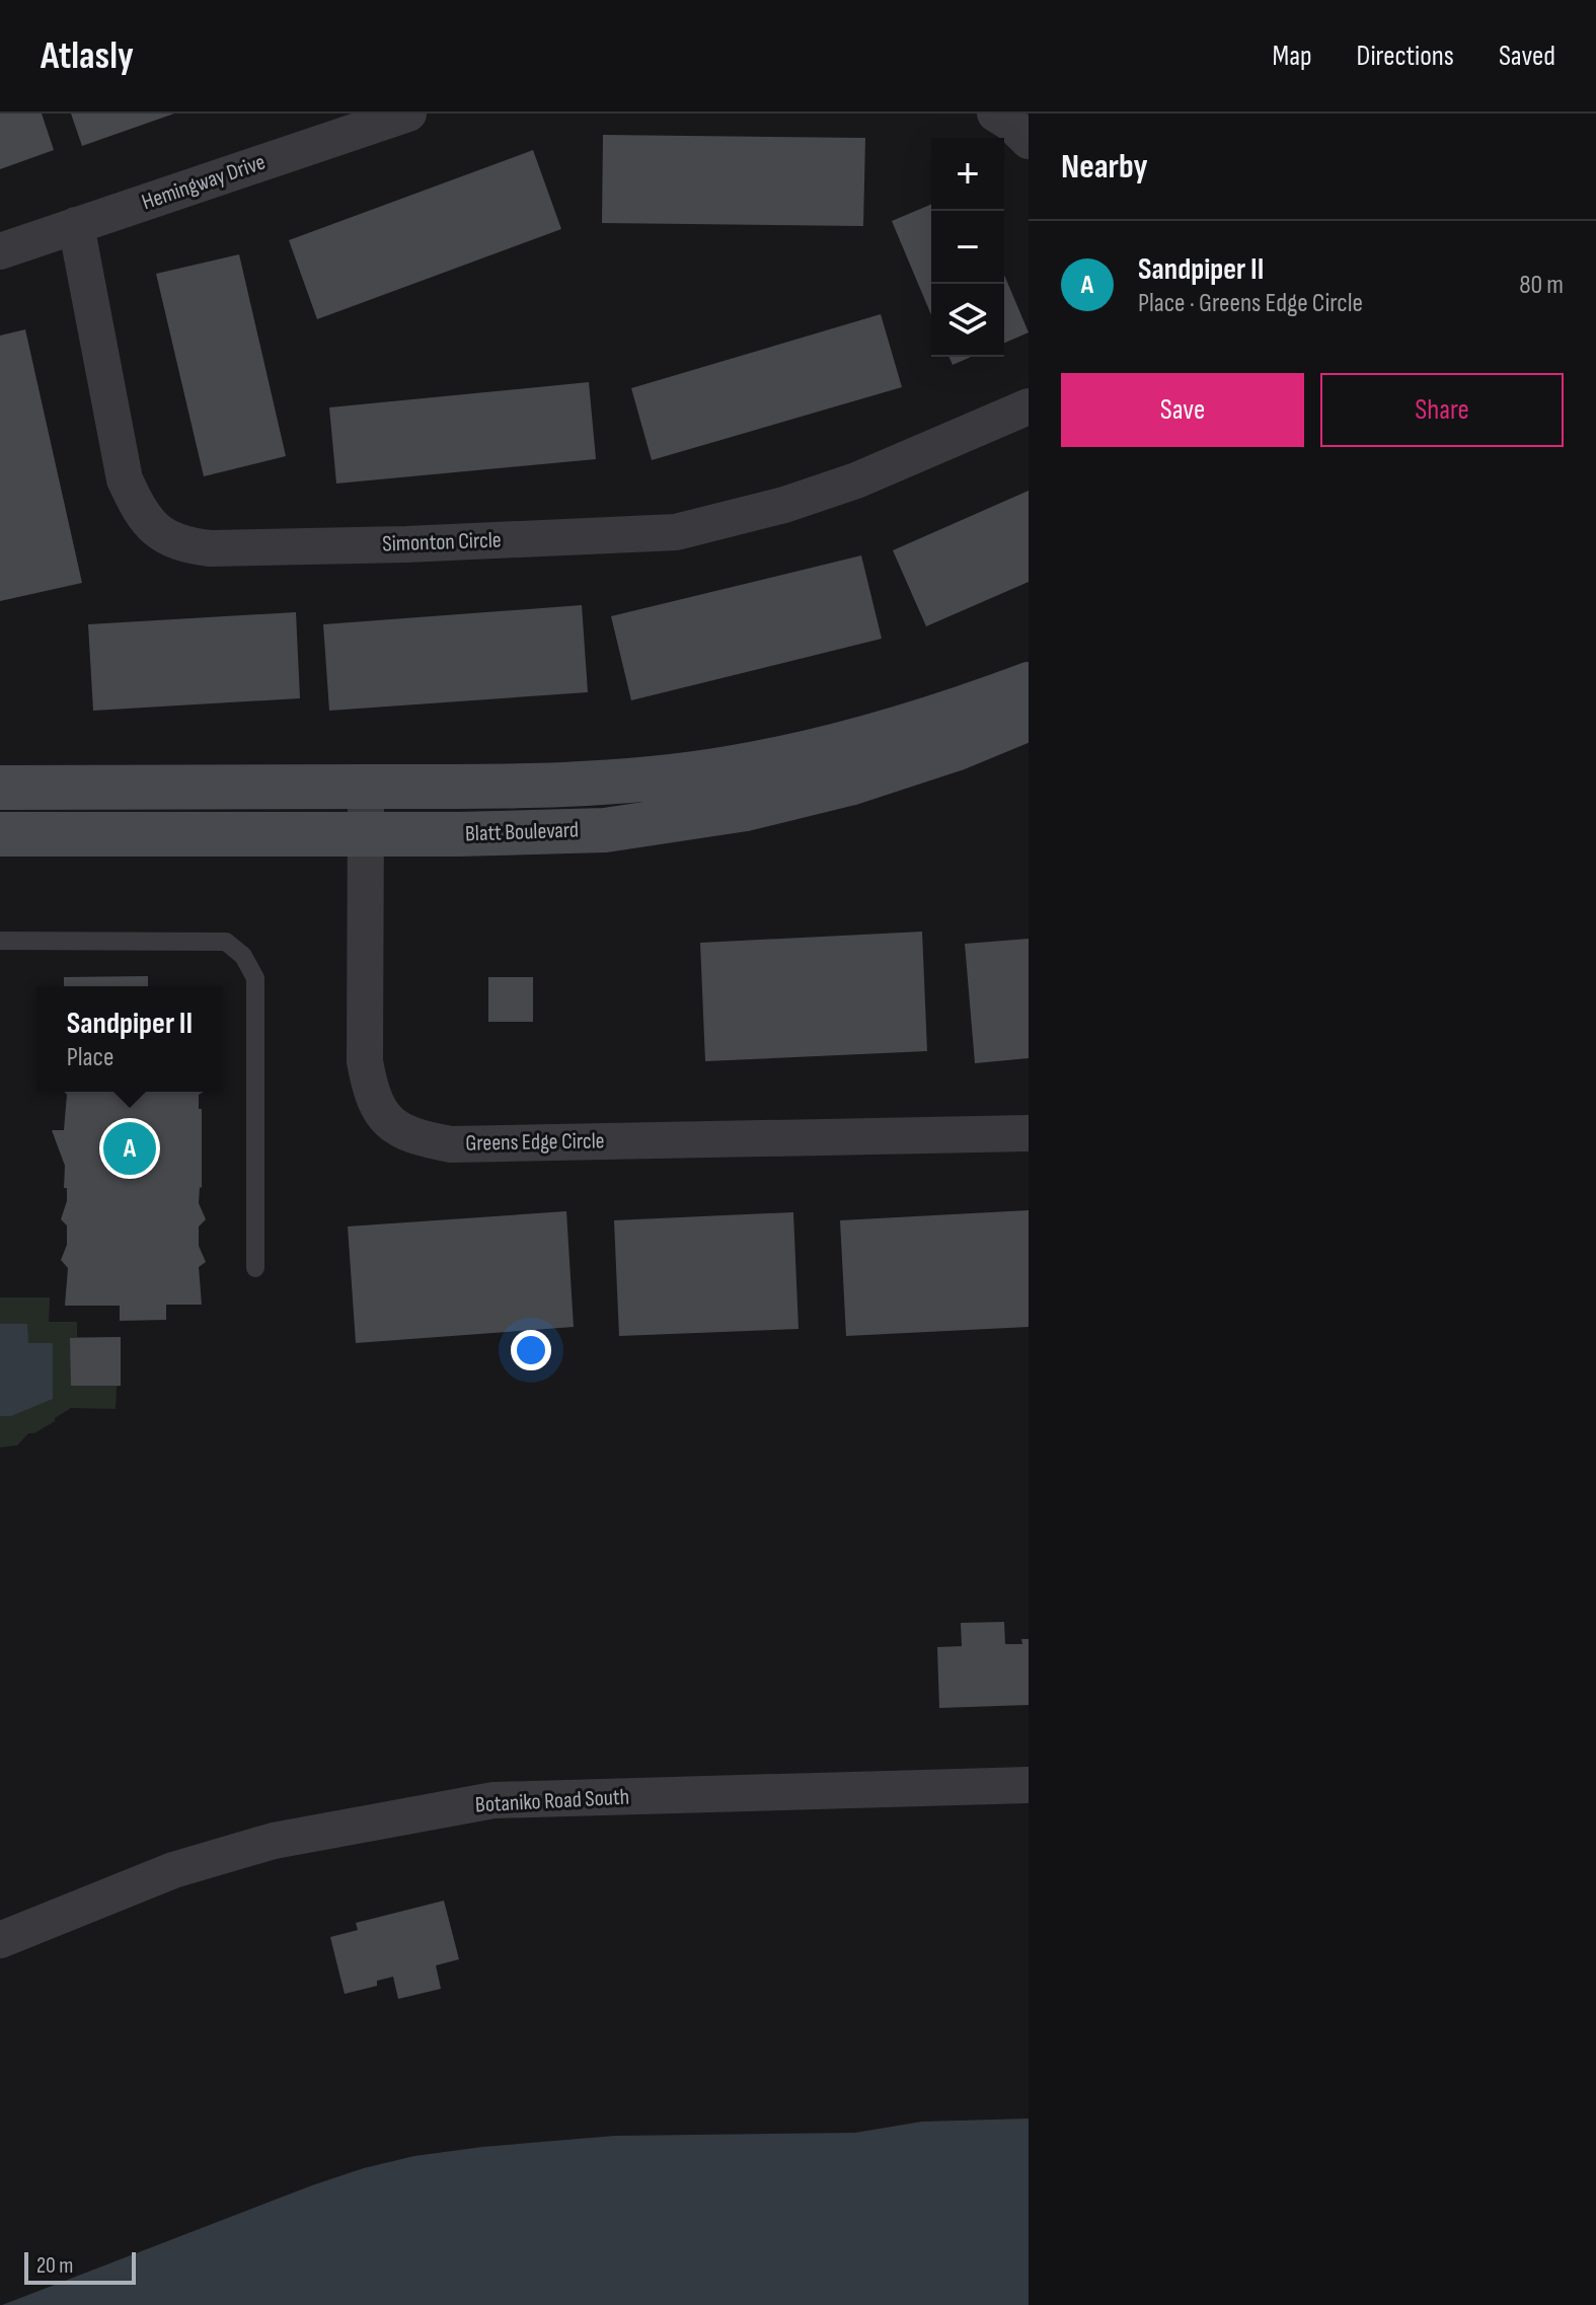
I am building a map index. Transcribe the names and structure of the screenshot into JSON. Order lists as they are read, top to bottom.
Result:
{
  "streets": {
    "street": [
      "Hemingway Drive",
      "Simonton Circle",
      "Blatt Boulevard",
      "Greens Edge Circle",
      "Botaniko Road South"
    ]
  },
  "crossings": [
    ["Hemingway Drive", "Simonton Circle"],
    ["Blatt Boulevard", "Greens Edge Circle"]
  ],
  "scale_bar": "20 m",
  "page": {
    "header": "Atlasly",
    "nav": ["Map", "Directions", "Saved"],
    "heading": "Nearby",
    "map_buttons": ["+", "−"],
    "list": [
      {
        "mark": "A",
        "name": "Sandpiper II",
        "note": "Place · Greens Edge Circle",
        "value": "80 m"
      }
    ],
    "buttons": ["Save", "Share"],
    "popup": ["Sandpiper II", "Place"],
    "pins": "A",
    "scale": "20 m"
  }
}
